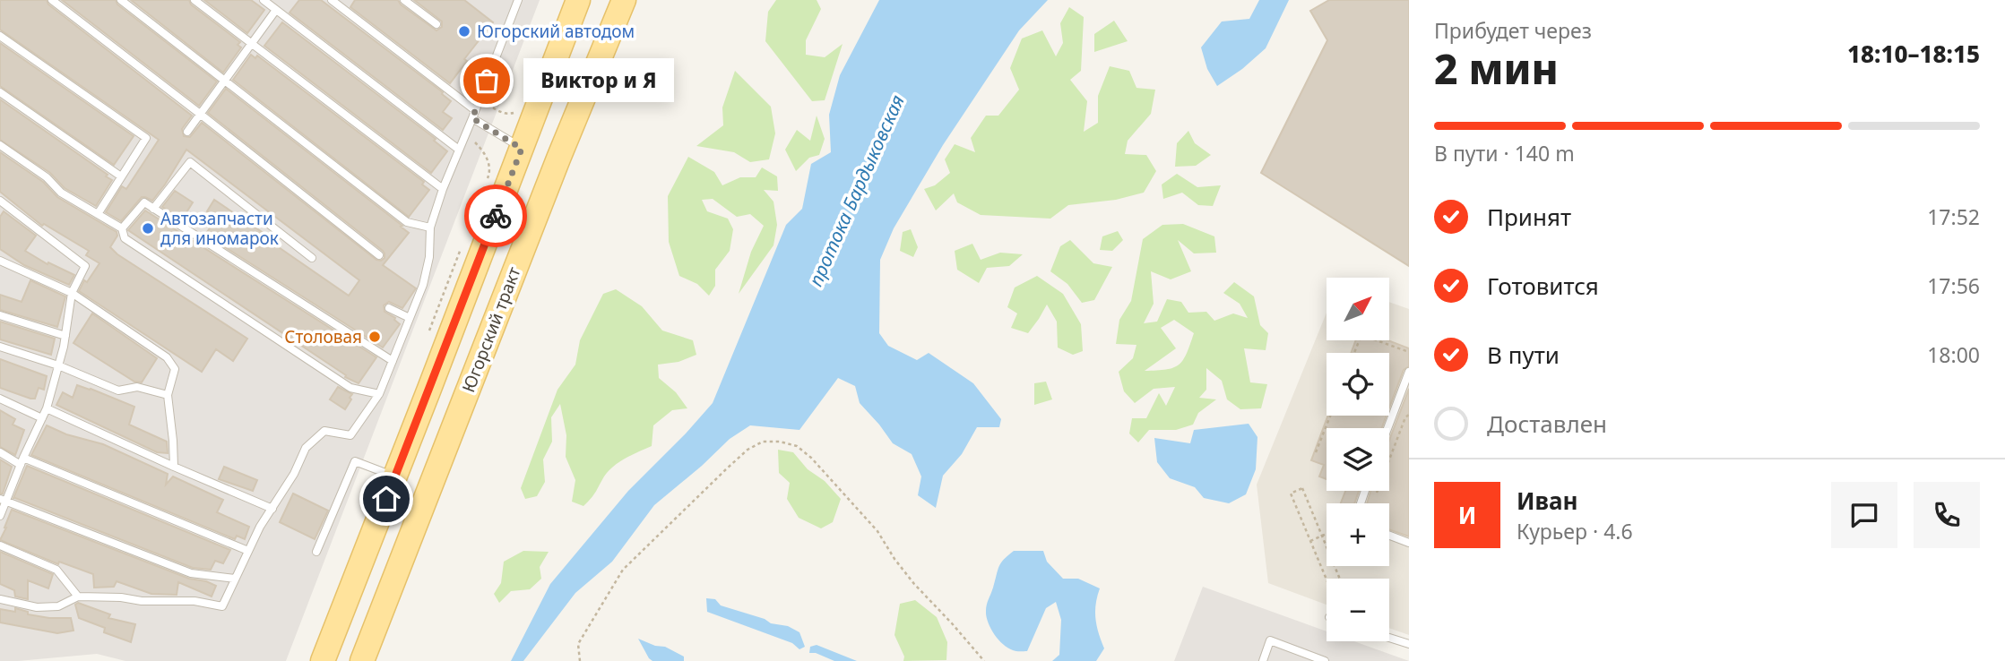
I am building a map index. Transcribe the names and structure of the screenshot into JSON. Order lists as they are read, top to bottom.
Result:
{
  "streets": {
    "main road": ["Югорский тракт"]
  },
  "water": ["протока Бардыковская"],
  "places": [
    "Югорский автодом",
    "Виктор и Я",
    "Автозапчасти для иномарок",
    "Столовая"
  ],
  "north": "top right",
  "page": {
    "heading": ["2 мин", "Прибудет через", "18:10–18:15"],
    "panel": ["Иван", "Курьер · 4.6"],
    "bubble": "Виктор и Я",
    "bar": "В пути · 140 m",
    "list": [
      ["Принят", "17:52"],
      ["Готовится", "17:56"],
      ["В пути", "18:00"],
      "Доставлен"
    ],
    "map_buttons": ["+", "−"],
    "round": "И"
  }
}
